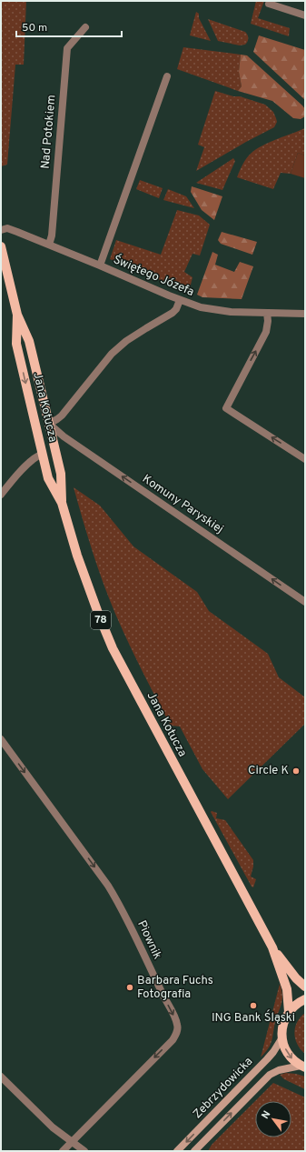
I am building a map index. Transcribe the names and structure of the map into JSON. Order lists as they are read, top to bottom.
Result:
{
  "streets": {
    "main road": ["Jana Kotucza", "78"],
    "street": [
      "Nad Potokiem",
      "Świętego Józefa",
      "Komuny Paryskiej",
      "Piownik",
      "Zebrzydowicka"
    ]
  },
  "crossings": [
    ["Nad Potokiem", "Świętego Józefa"],
    ["Jana Kotucza", "Komuny Paryskiej"],
    ["Jana Kotucza", "78"],
    ["78", "Zebrzydowicka"]
  ],
  "one_way": ["Komuny Paryskiej", "Piownik"],
  "places": ["Circle K", "Barbara Fuchs Fotografia", "ING Bank Śląski"],
  "scale_bar": "50 m",
  "north": "top left"
}
